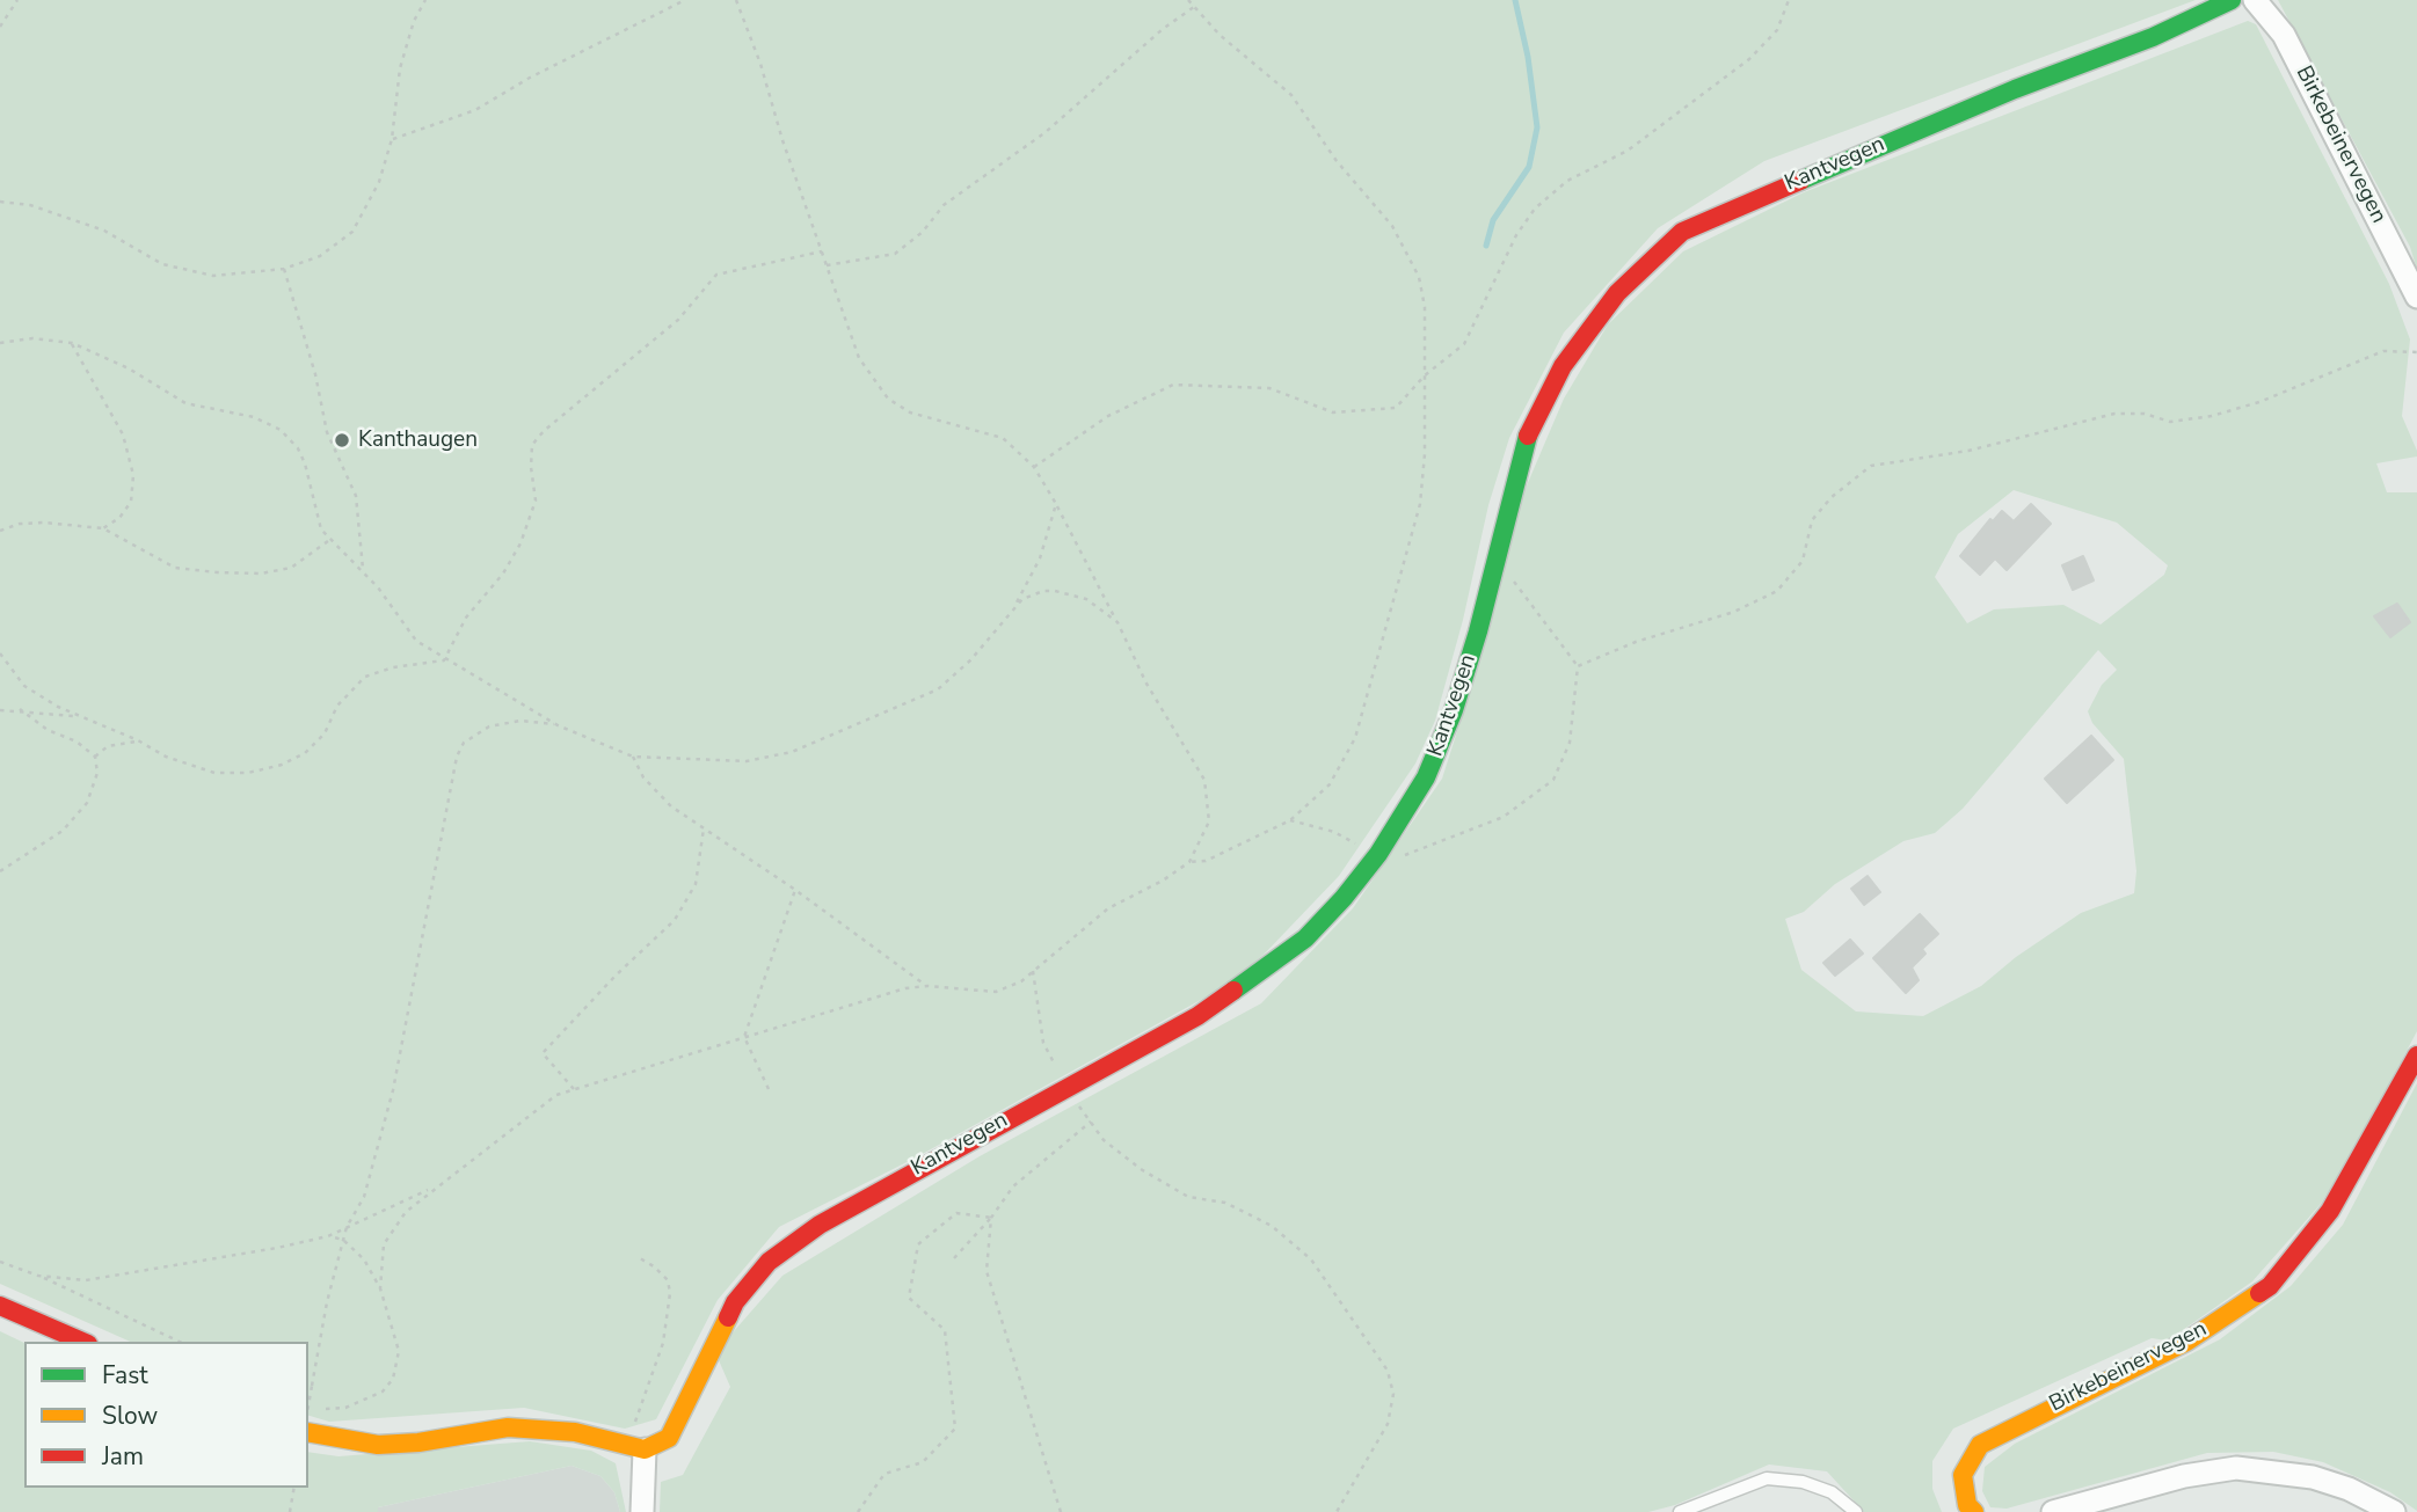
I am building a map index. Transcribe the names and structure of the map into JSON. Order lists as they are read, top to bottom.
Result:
{
  "streets": {
    "street": ["Birkebeinervegen", "Kantvegen"]
  },
  "places": ["Kanthaugen"],
  "legend": ["Fast", "Slow", "Jam"]
}
